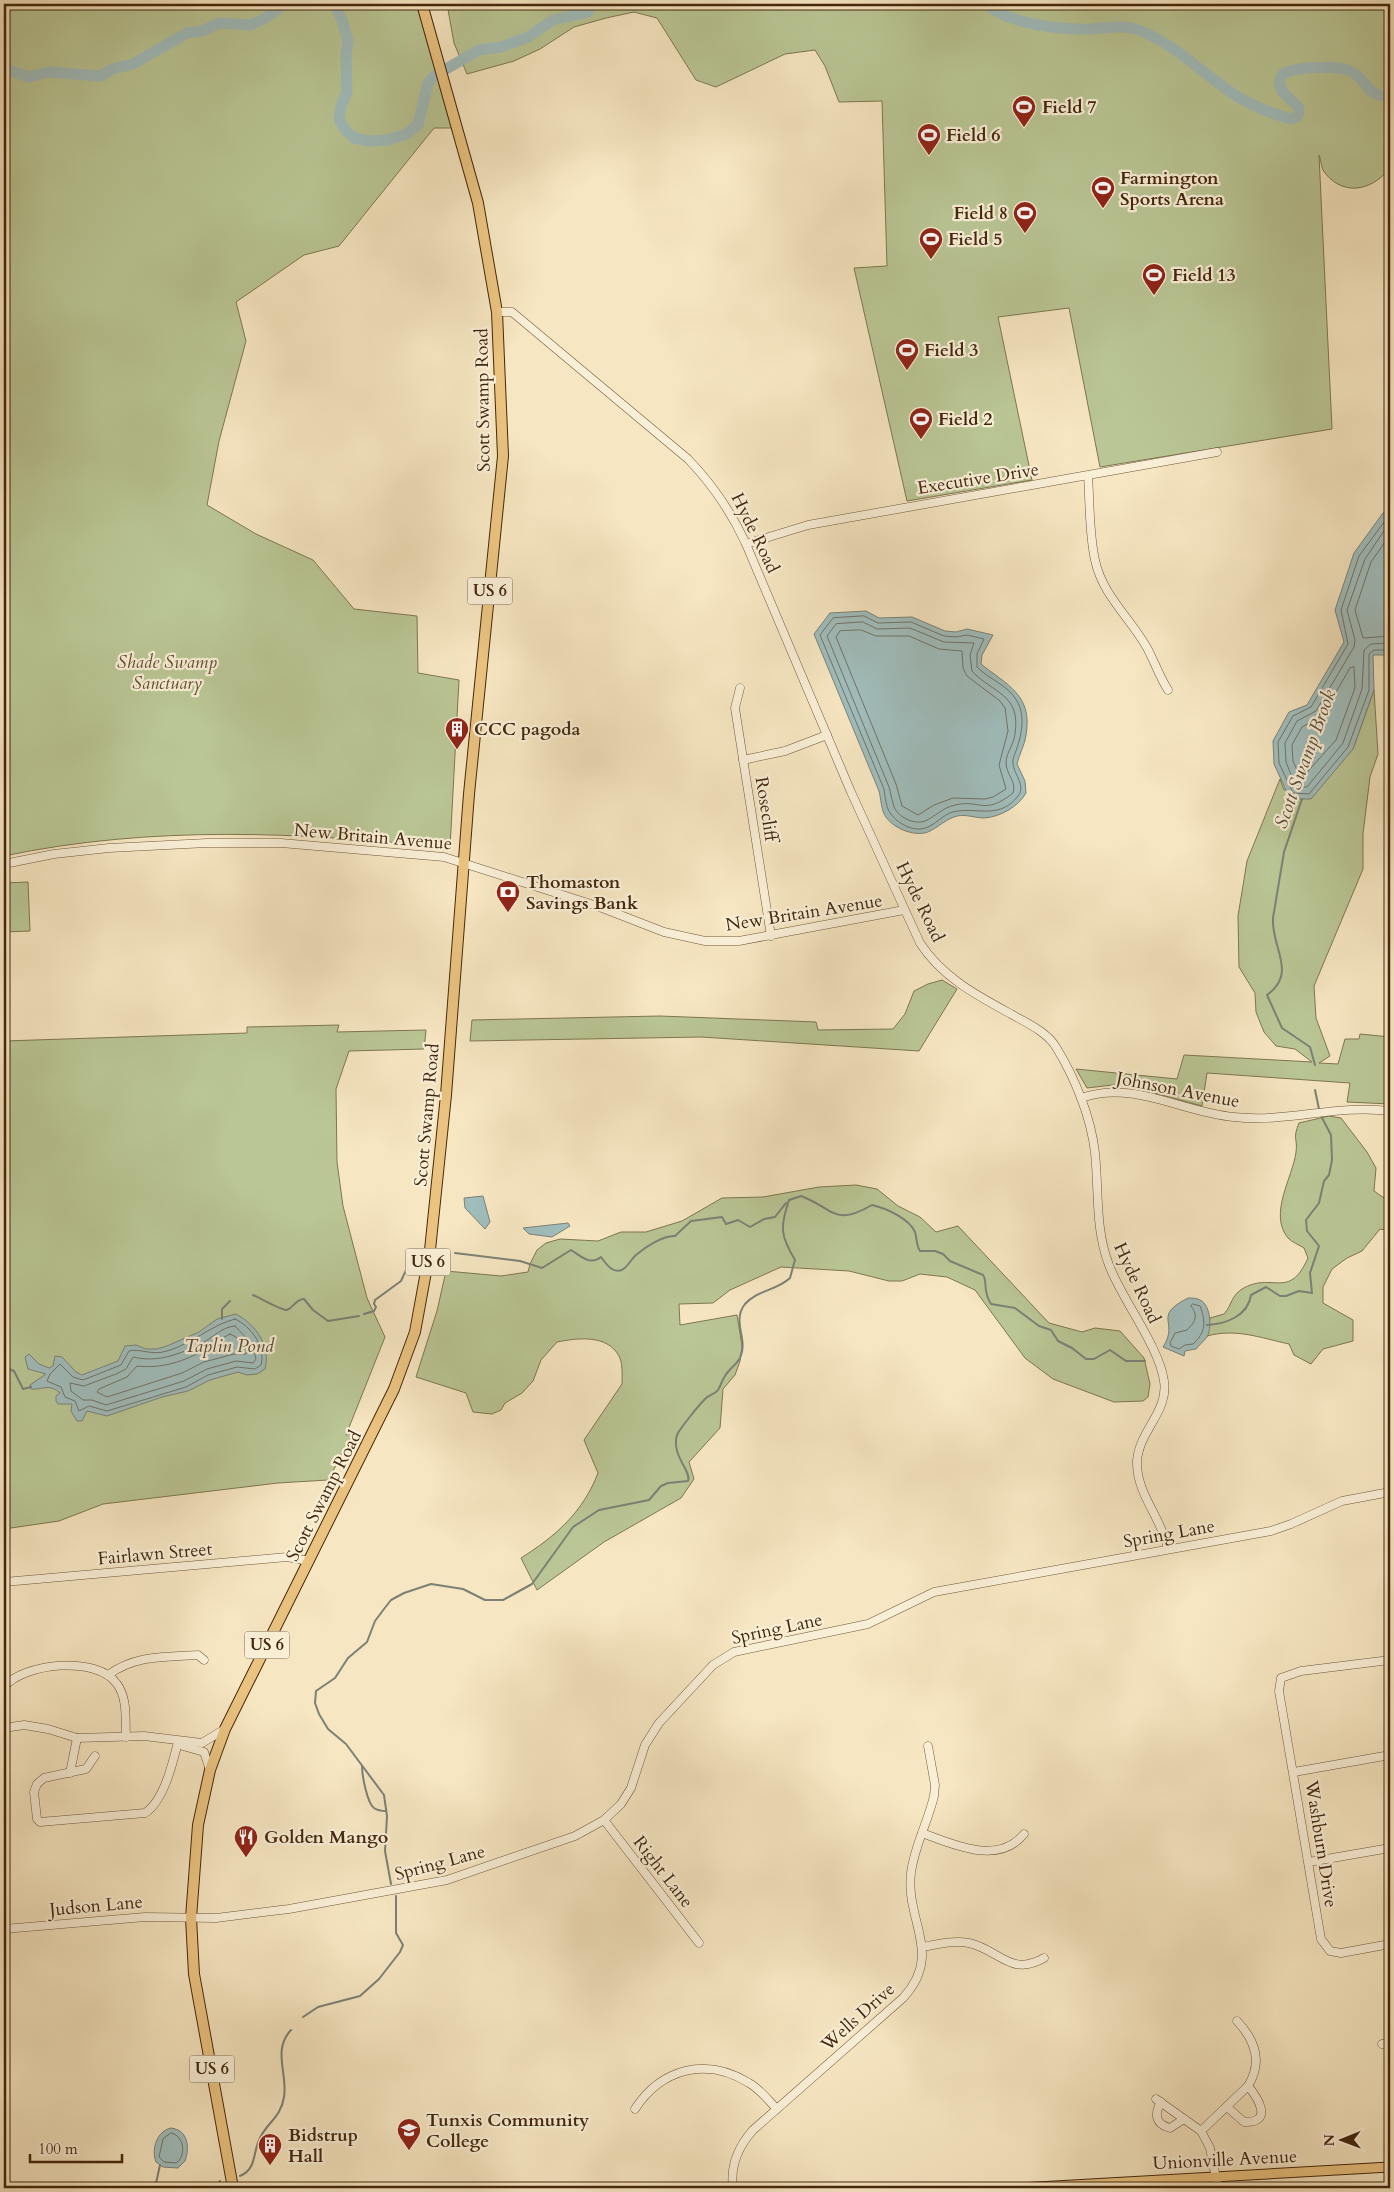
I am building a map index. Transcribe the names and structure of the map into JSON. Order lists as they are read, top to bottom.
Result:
{
  "streets": {
    "highway": ["Scott Swamp Road", "US 6"],
    "main road": ["Unionville Avenue"],
    "street": [
      "Executive Drive",
      "Hyde Road",
      "Rosecliff",
      "New Britain Avenue",
      "Johnson Avenue",
      "Spring Lane",
      "Fairlawn Street",
      "Washburn Drive",
      "Right Lane",
      "Judson Lane",
      "Wells Drive"
    ]
  },
  "crossings": [
    ["Scott Swamp Road", "Hyde Road"],
    ["Scott Swamp Road", "New Britain Avenue"],
    ["Scott Swamp Road", "Spring Lane"],
    ["Scott Swamp Road", "Fairlawn Street"],
    ["Scott Swamp Road", "Judson Lane"],
    ["Executive Drive", "Hyde Road"],
    ["Hyde Road", "New Britain Avenue"],
    ["Hyde Road", "Johnson Avenue"],
    ["Hyde Road", "Spring Lane"],
    ["Rosecliff", "New Britain Avenue"],
    ["Spring Lane", "Right Lane"],
    ["Spring Lane", "Judson Lane"]
  ],
  "water": ["Scott Swamp Brook", "Taplin Pond"],
  "parks": ["Shade Swamp Sanctuary"],
  "places": {
    "sports": [
      "Field 7",
      "Field 6",
      "Farmington Sports Arena",
      "Field 8",
      "Field 5",
      "Field 13",
      "Field 3",
      "Field 2"
    ],
    "building": ["CCC pagoda", "Bidstrup Hall"],
    "bank": ["Thomaston Savings Bank"],
    "restaurant": ["Golden Mango"],
    "school or university": ["Tunxis Community College"]
  },
  "scale_bar": "100 m",
  "north": "left"
}
